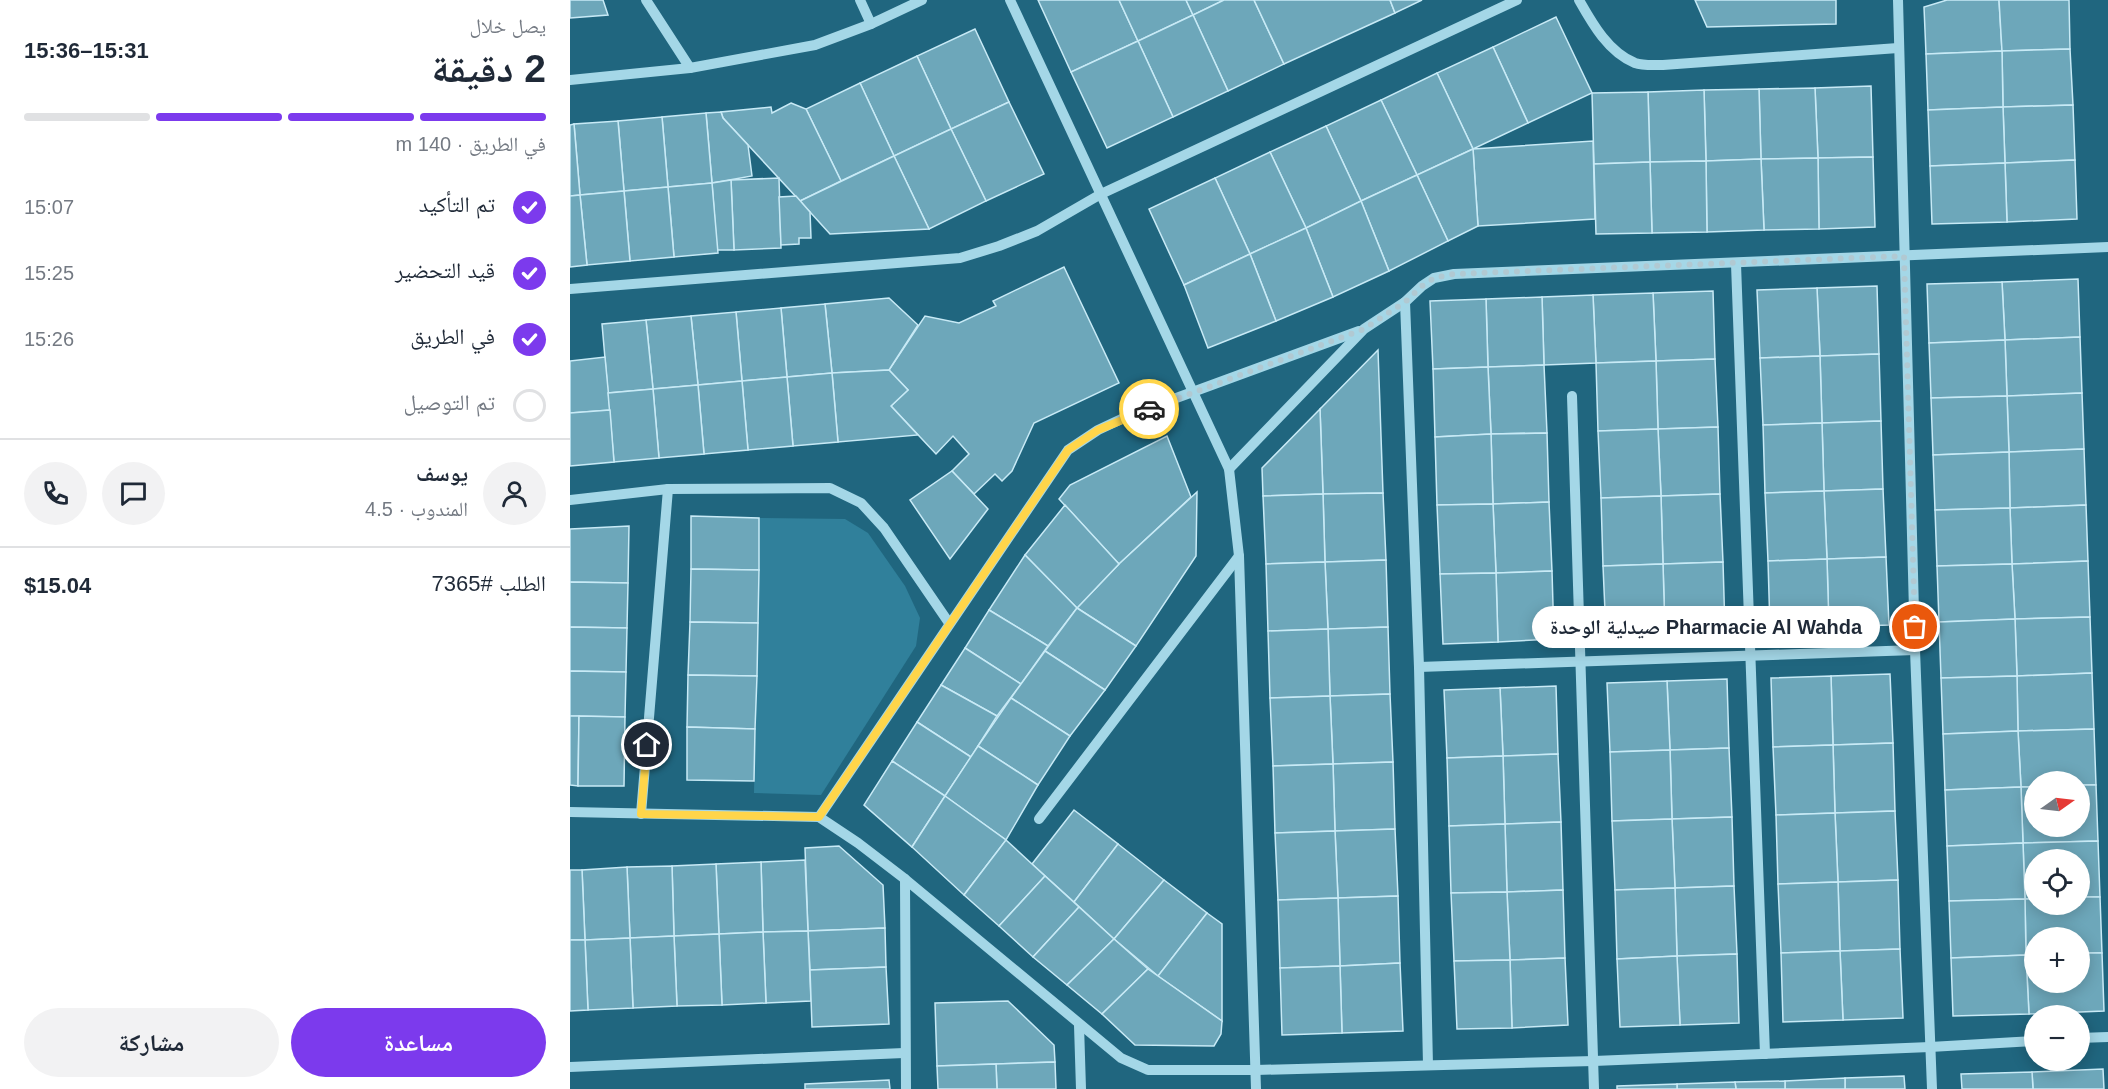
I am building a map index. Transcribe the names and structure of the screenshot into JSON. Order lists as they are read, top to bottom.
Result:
{
  "places": ["Pharmacie Al Wahda صيدلية الوحدة"],
  "north": "right",
  "page": {
    "heading": ["2 دقيقة", "يصل خلال", "15:31–15:36"],
    "panel": [
      "يوسف",
      "المندوب · 4.5",
      "الطلب #7365",
      "$15.04"
    ],
    "bar": "في الطريق · 140 m",
    "list": [
      ["تم التأكيد", "15:07"],
      ["قيد التحضير", "15:25"],
      ["في الطريق", "15:26"],
      "تم التوصيل"
    ],
    "bubble": "Pharmacie Al Wahda صيدلية الوحدة",
    "map_buttons": ["+", "−"],
    "buttons": ["مساعدة", "مشاركة"]
  }
}
